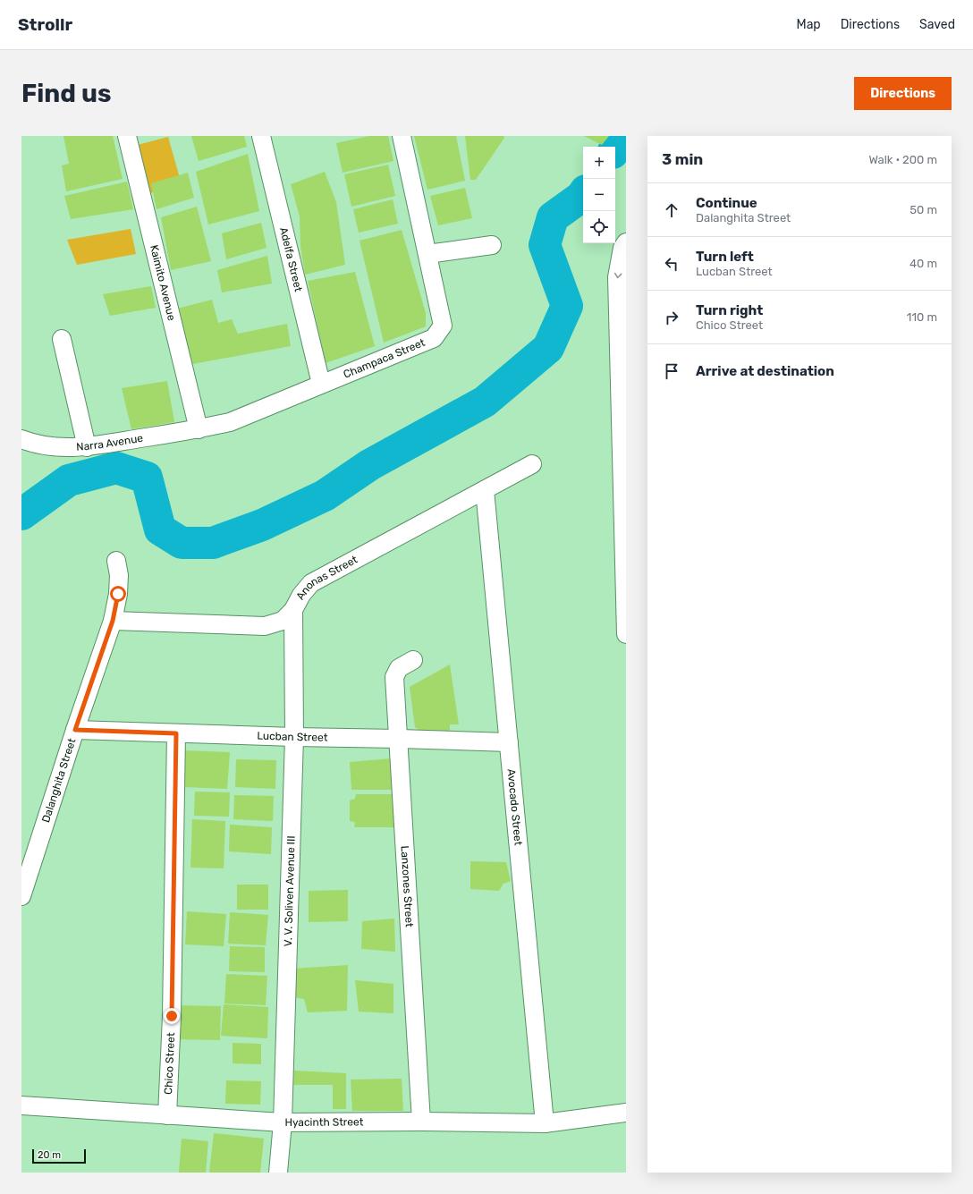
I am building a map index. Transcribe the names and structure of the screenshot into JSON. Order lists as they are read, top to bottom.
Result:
{
  "streets": {
    "street": [
      "Adelfa Street",
      "Kaimito Avenue",
      "Champaca Street",
      "Narra Avenue",
      "Anonas Street",
      "Lucban Street",
      "Dalanghita Street",
      "Avocado Street",
      "Lanzones Street",
      "V. V. Soliven Avenue III",
      "Chico Street",
      "Hyacinth Street"
    ]
  },
  "crossings": [
    ["Adelfa Street", "Champaca Street"],
    ["Kaimito Avenue", "Champaca Street"],
    ["Kaimito Avenue", "Narra Avenue"],
    ["Champaca Street", "Narra Avenue"],
    ["Anonas Street", "Dalanghita Street"],
    ["Anonas Street", "Avocado Street"],
    ["Anonas Street", "V. V. Soliven Avenue III"],
    ["Lucban Street", "Dalanghita Street"],
    ["Lucban Street", "Avocado Street"],
    ["Lucban Street", "Lanzones Street"],
    ["Lucban Street", "V. V. Soliven Avenue III"],
    ["Lucban Street", "Chico Street"],
    ["Avocado Street", "Hyacinth Street"],
    ["Lanzones Street", "Hyacinth Street"],
    ["V. V. Soliven Avenue III", "Hyacinth Street"],
    ["Chico Street", "Hyacinth Street"]
  ],
  "scale_bar": "20 m",
  "page": {
    "header": "Strollr",
    "nav": ["Map", "Directions", "Saved"],
    "buttons": "Directions",
    "title": "Find us",
    "heading": ["3 min", "Walk · 200 m"],
    "map_buttons": ["+", "−"],
    "list": [
      ["Continue", "Dalanghita Street", "50 m"],
      ["Turn left", "Lucban Street", "40 m"],
      ["Turn right", "Chico Street", "110 m"],
      "Arrive at destination"
    ],
    "scale": "20 m"
  }
}
